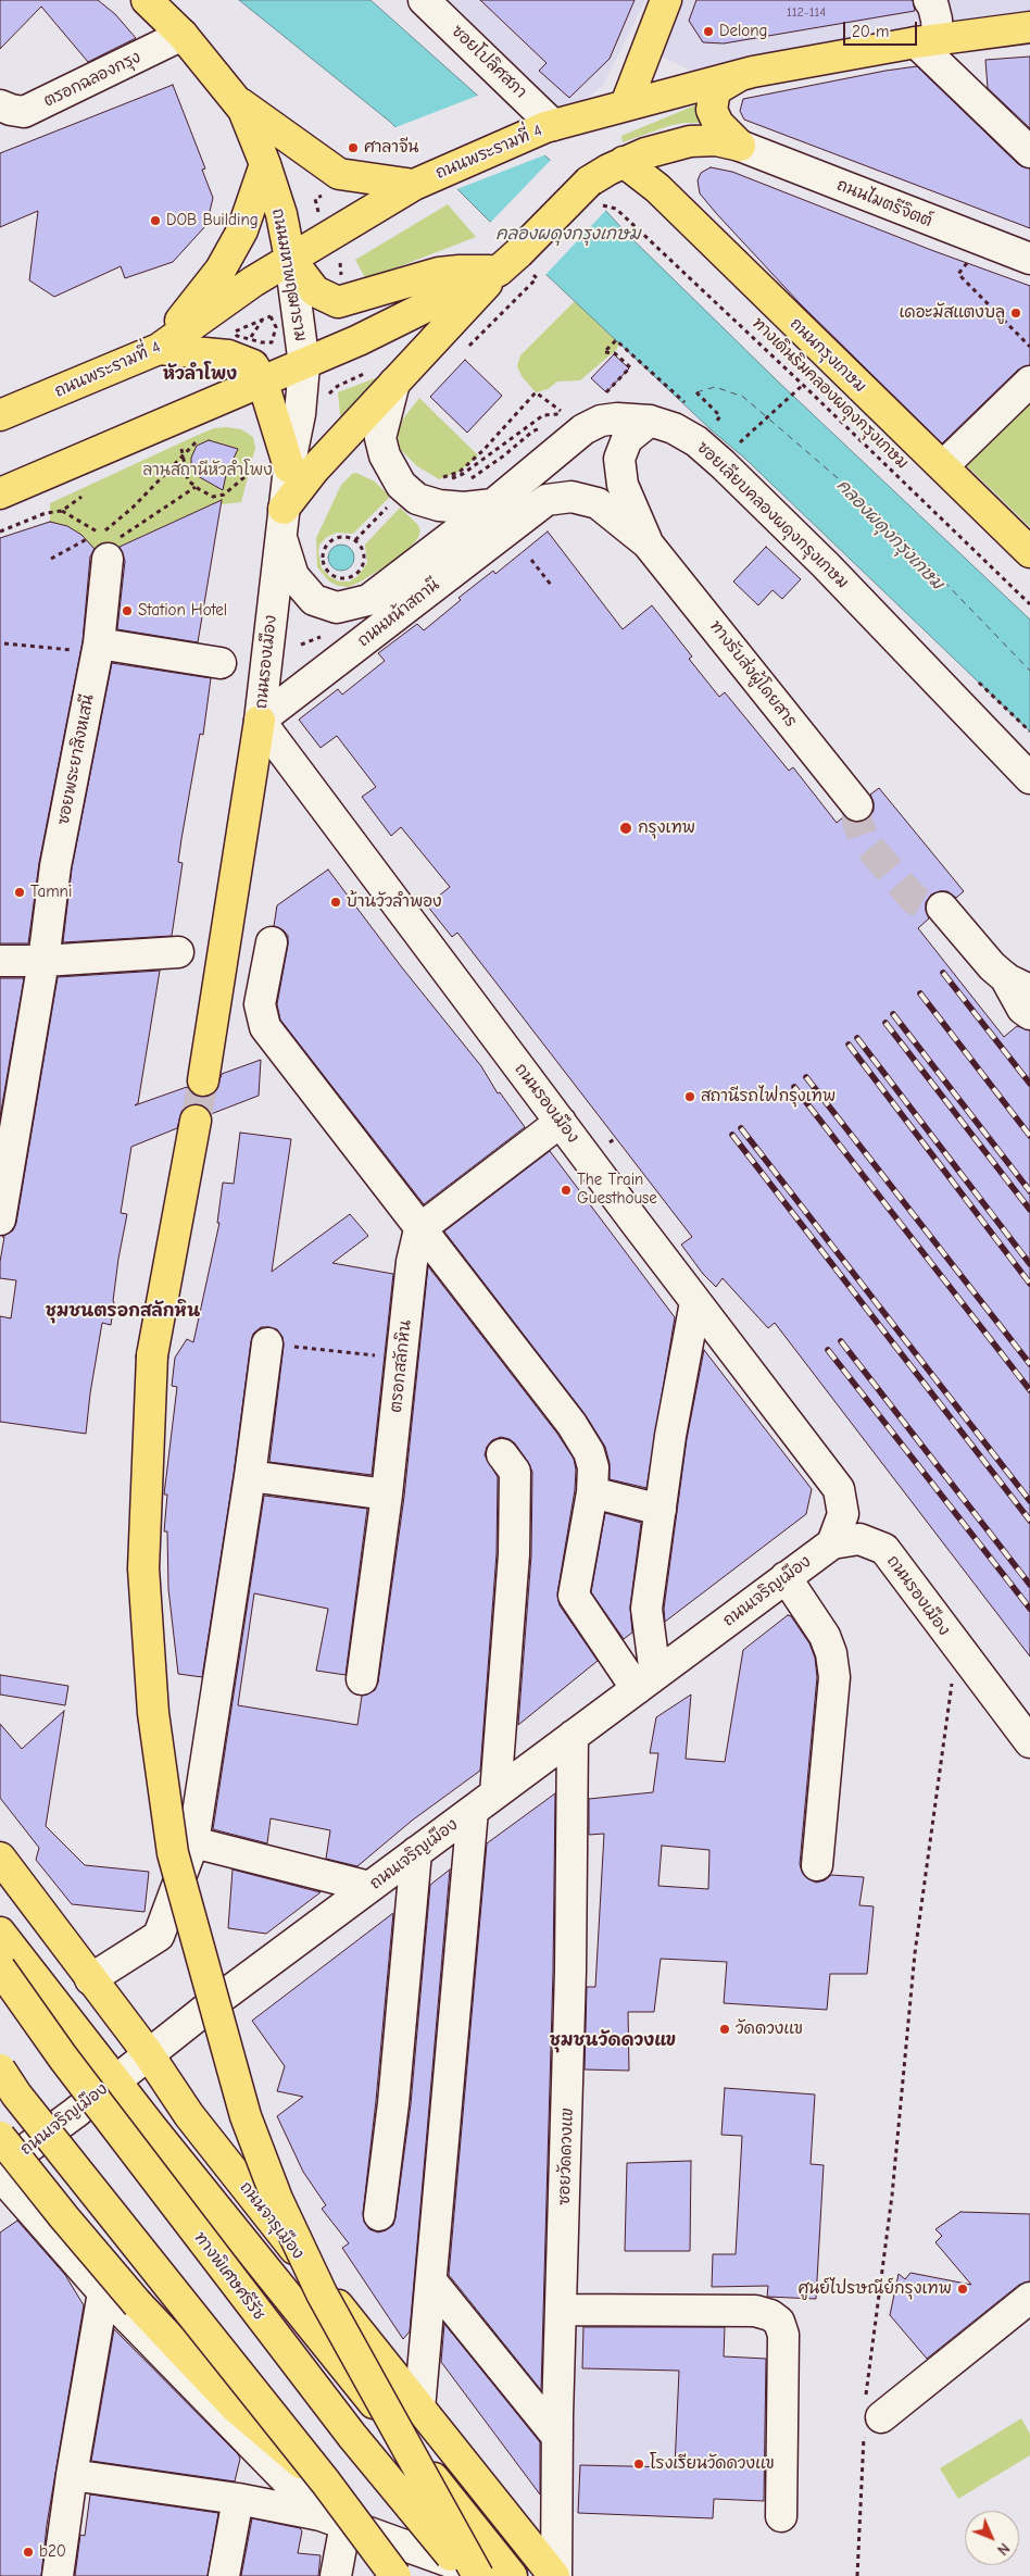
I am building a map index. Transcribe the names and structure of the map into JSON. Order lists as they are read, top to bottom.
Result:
{
  "streets": {
    "main road": [
      "ถนนพระรามที่ 4",
      "ถนนมหาพฤฒาราม",
      "ถนนกรุงเกษม",
      "ถนนจารุเมือง",
      "ทางพิเศษศรีรัช"
    ],
    "street": [
      "ซอยโปลิศสภา",
      "ตรอกฉลองกรุง",
      "ถนนไมตรีจิตต์",
      "ซอยเลียบคลองผดุงกรุงเกษม",
      "ถนนหน้าสถานี",
      "ถนนรองเมือง",
      "ทางรับส่งผู้โดยสาร",
      "ซอยพระยาสิงหเสนี",
      "ตรอกสลักหิน",
      "ถนนเจริญเมือง",
      "ซอยวัดดวงแข"
    ],
    "path": ["ทางเดินริมคลองผดุงกรุงเกษม"]
  },
  "crossings": [
    ["ซอยโปลิศสภา", "ถนนพระรามที่ 4"],
    ["ตรอกฉลองกรุง", "ถนนมหาพฤฒาราม"],
    ["ถนนพระรามที่ 4", "ถนนมหาพฤฒาราม"],
    ["ถนนมหาพฤฒาราม", "ถนนรองเมือง"],
    ["ซอยเลียบคลองผดุงกรุงเกษม", "ถนนรองเมือง"],
    ["ซอยเลียบคลองผดุงกรุงเกษม", "ทางรับส่งผู้โดยสาร"],
    ["ถนนหน้าสถานี", "ถนนรองเมือง"],
    ["ถนนหน้าสถานี", "ทางรับส่งผู้โดยสาร"],
    ["ถนนรองเมือง", "ถนนเจริญเมือง"],
    ["ถนนเจริญเมือง", "ซอยวัดดวงแข"],
    ["ถนนเจริญเมือง", "ถนนจารุเมือง"],
    ["ซอยวัดดวงแข", "ถนนจารุเมือง"]
  ],
  "districts": ["หัวลำโพง", "ชุมชนตรอกสลักหิน", "ชุมชนวัดดวงแข"],
  "water": ["คลองผดุงกรุงเกษม"],
  "parks": ["ลานสถานีหัวลำโพง"],
  "places": [
    "Delong",
    "ศาลาจีน",
    "DOB Building",
    "เดอะมัสแตงบลู",
    "Station Hotel",
    "กรุงเทพ",
    "Tamni",
    "บ้านวัวลำพอง",
    "สถานีรถไฟกรุงเทพ",
    "The Train Guesthouse",
    "วัดดวงแข",
    "ศูนย์ไปรษณีย์กรุงเทพ",
    "โรงเรียนวัดดวงแข",
    "b20"
  ],
  "house_numbers": ["112-114"],
  "scale_bar": "20 m",
  "north": "bottom right"
}
